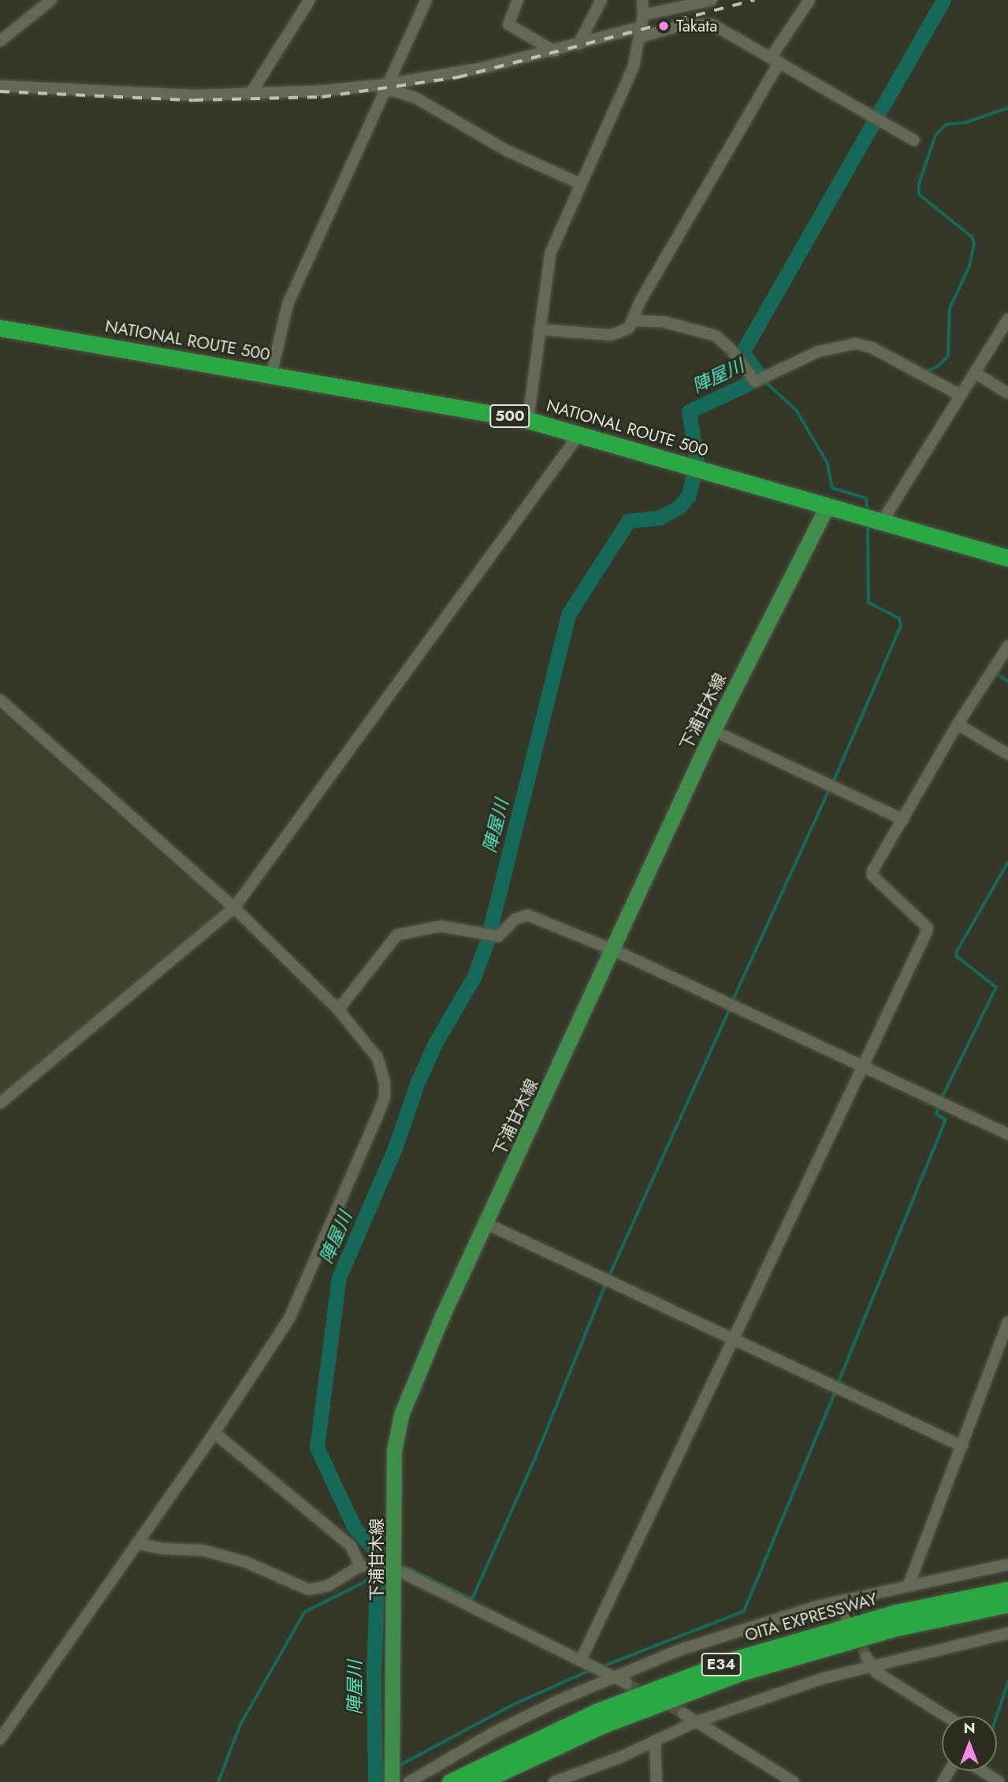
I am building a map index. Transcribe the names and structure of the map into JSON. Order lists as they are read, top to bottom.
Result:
{
  "streets": {
    "highway": [
      "NATIONAL ROUTE 500",
      "500",
      "OITA EXPRESSWAY",
      "E34"
    ],
    "main road": ["下浦甘木線"]
  },
  "crossings": [
    ["NATIONAL ROUTE 500", "下浦甘木線"]
  ],
  "water": ["陣屋川"],
  "places": ["Takata"],
  "north": "top"
}
